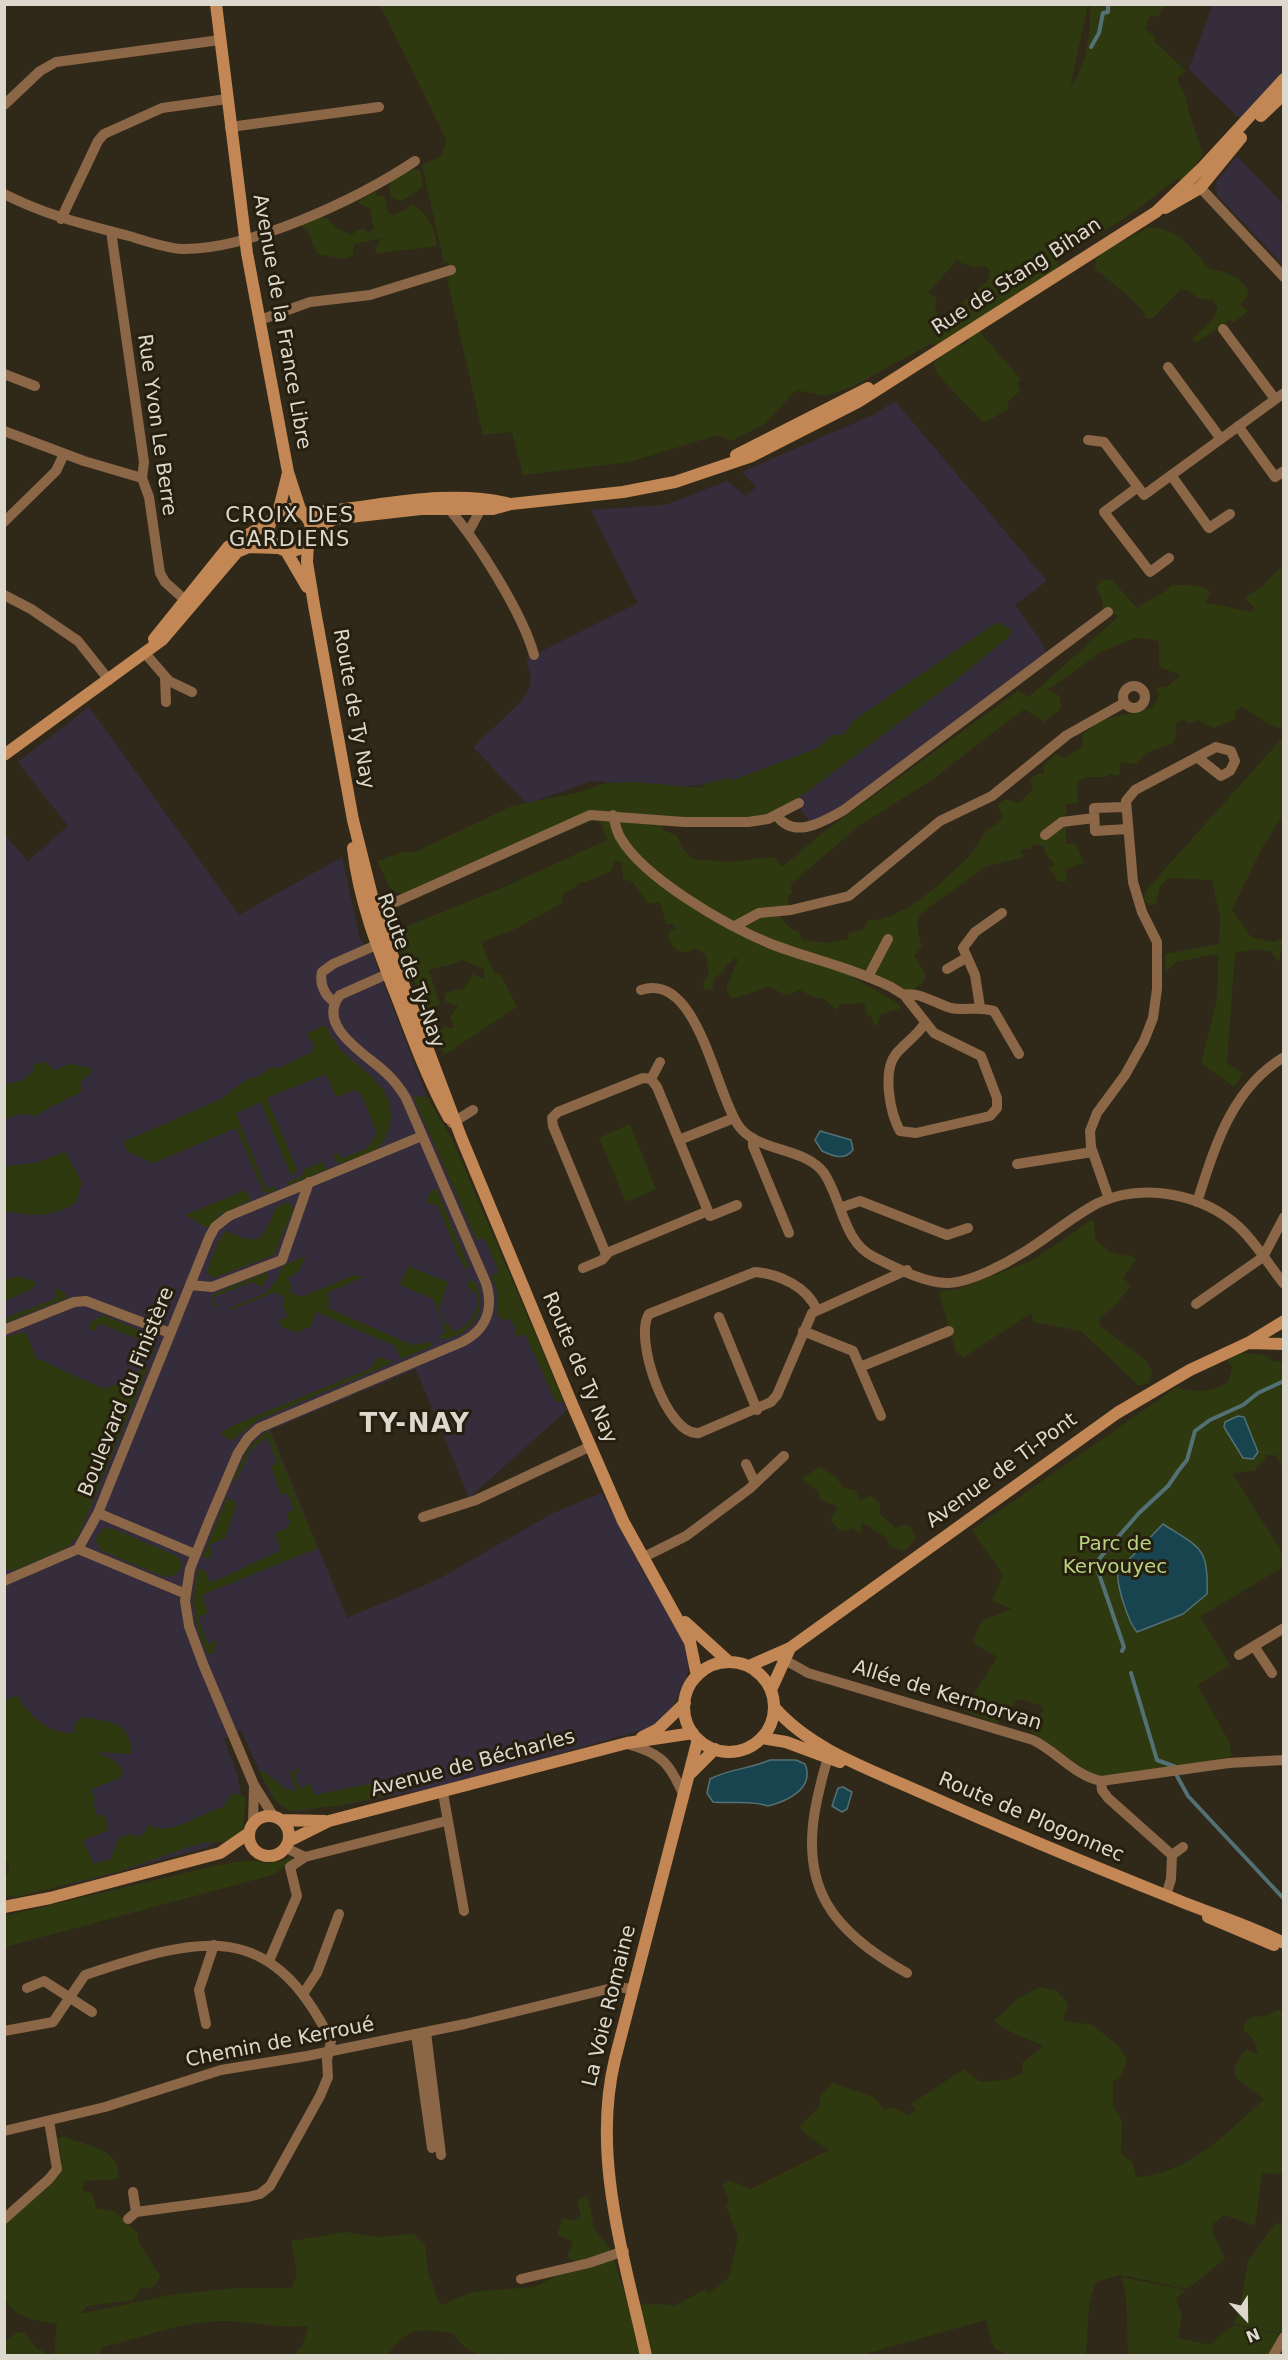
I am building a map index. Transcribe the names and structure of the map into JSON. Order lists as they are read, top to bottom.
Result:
{
  "streets": {
    "main road": [
      "Rue de Stang Bihan",
      "Avenue de la France Libre",
      "Route de Ty Nay",
      "Route de Ty-Nay",
      "Avenue de Ti-Pont",
      "Avenue de Bécharles",
      "Route de Plogonnec",
      "La Voie Romaine"
    ],
    "street": [
      "Rue Yvon Le Berre",
      "Boulevard du Finistère",
      "Allée de Kermorvan",
      "Chemin de Kerroué"
    ]
  },
  "crossings": [
    ["Rue de Stang Bihan", "Avenue de la France Libre"],
    ["Rue de Stang Bihan", "Route de Ty Nay"],
    ["Avenue de la France Libre", "Route de Ty Nay"],
    ["Route de Ty Nay", "Route de Ty-Nay"],
    ["Route de Ty Nay", "Avenue de Ti-Pont"],
    ["Route de Ty Nay", "Avenue de Bécharles"],
    ["Route de Ty Nay", "Route de Plogonnec"],
    ["Route de Ty Nay", "La Voie Romaine"],
    ["Avenue de Ti-Pont", "Allée de Kermorvan"],
    ["Avenue de Ti-Pont", "Avenue de Bécharles"],
    ["Avenue de Ti-Pont", "Route de Plogonnec"],
    ["Avenue de Ti-Pont", "La Voie Romaine"],
    ["Avenue de Bécharles", "Route de Plogonnec"],
    ["Avenue de Bécharles", "La Voie Romaine"],
    ["Route de Plogonnec", "La Voie Romaine"],
    ["La Voie Romaine", "Chemin de Kerroué"]
  ],
  "districts": ["CROIX DES GARDIENS", "TY-NAY"],
  "parks": ["Parc de Kervouyec"],
  "north": "bottom"
}
